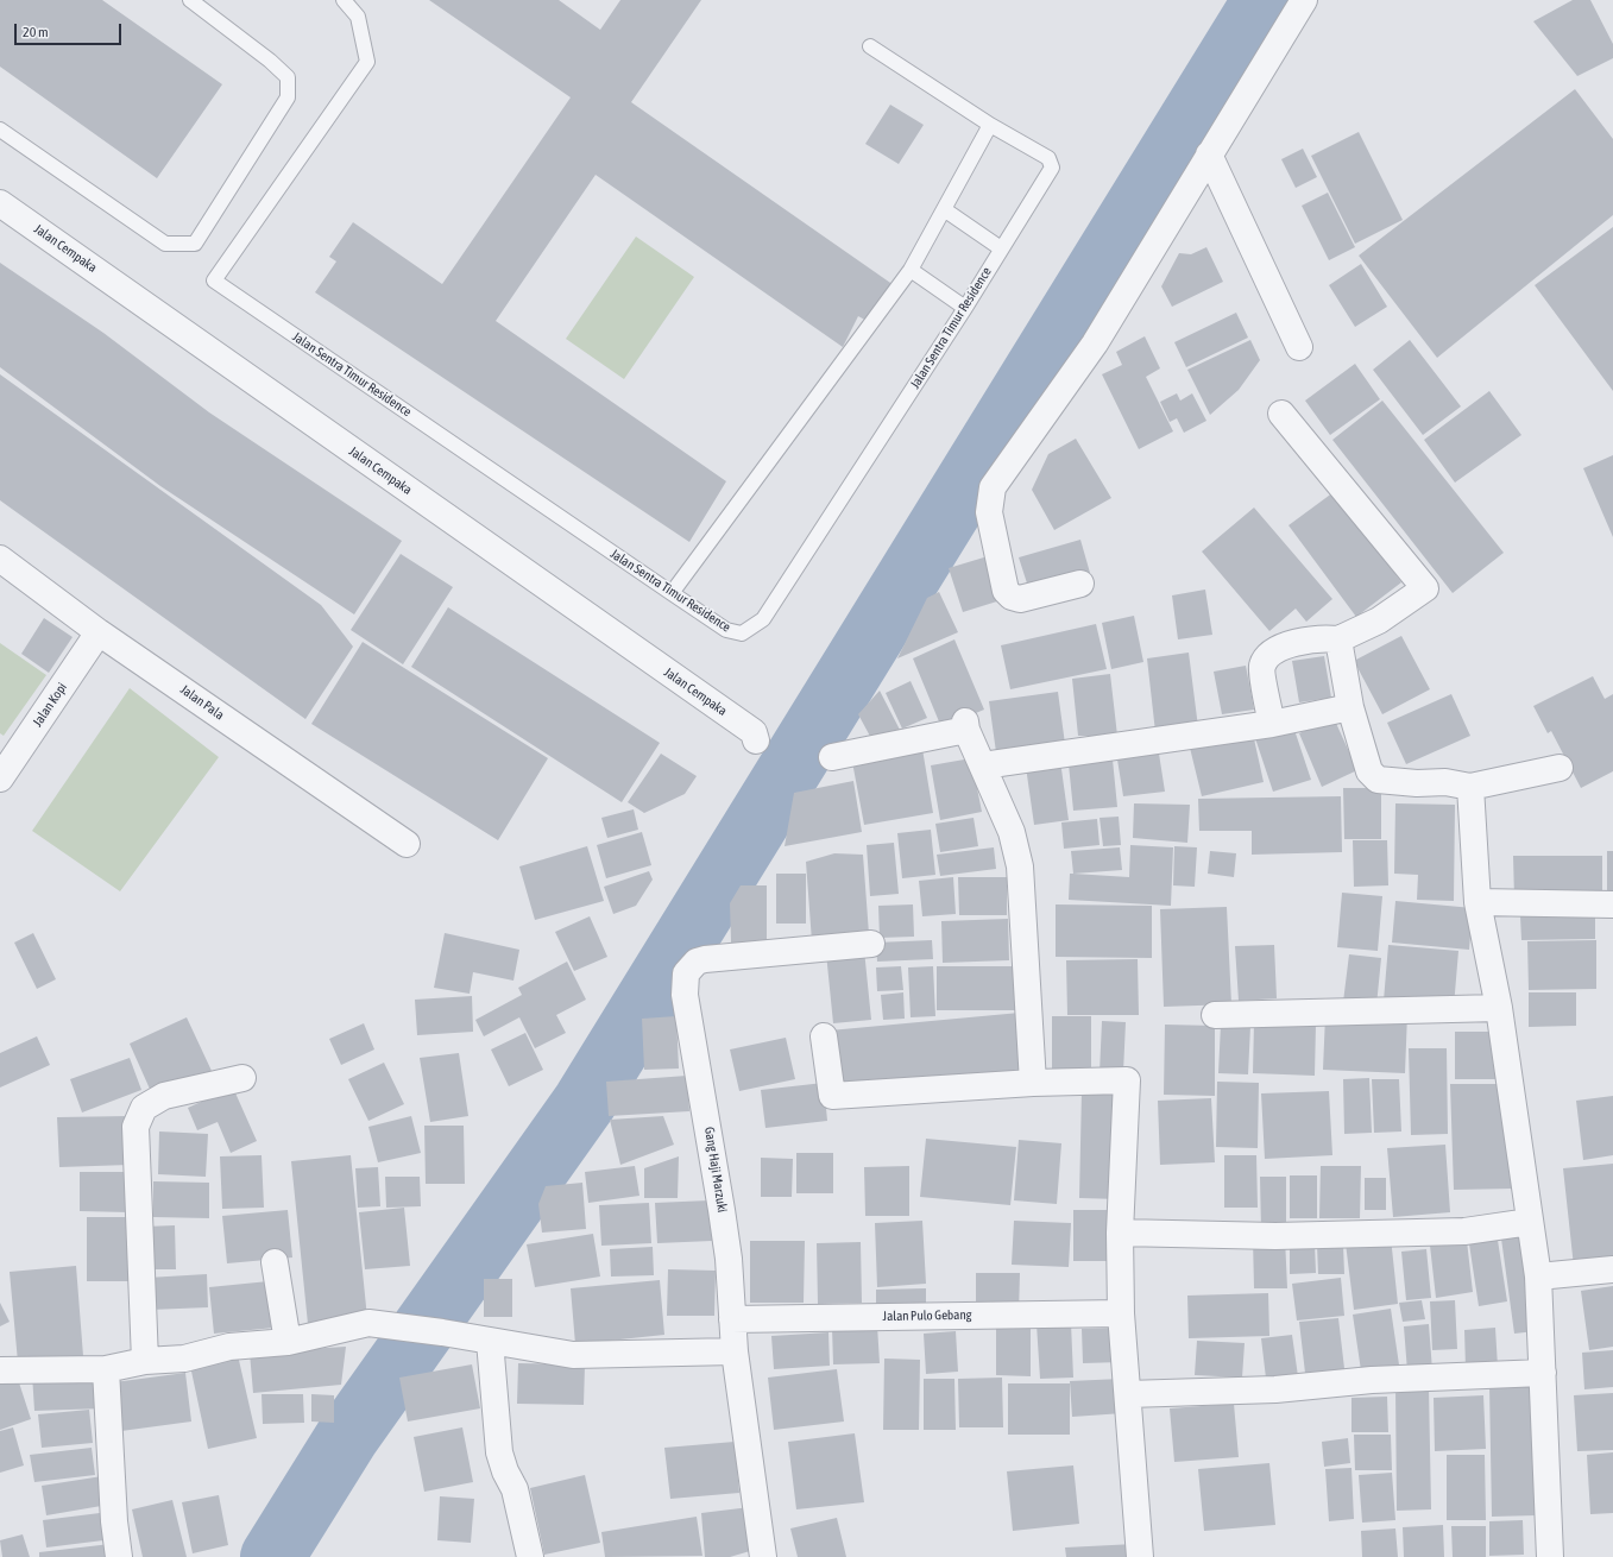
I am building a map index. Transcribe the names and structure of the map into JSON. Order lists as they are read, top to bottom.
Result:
{
  "streets": {
    "street": [
      "Jalan Cempaka",
      "Jalan Pala",
      "Jalan Kopi",
      "Gang Haji Marzuki",
      "Jalan Pulo Gebang"
    ],
    "lane": ["Jalan Sentra Timur Residence"]
  },
  "crossings": [
    ["Jalan Pala", "Jalan Kopi"],
    ["Gang Haji Marzuki", "Jalan Pulo Gebang"]
  ],
  "scale_bar": "20 m"
}
